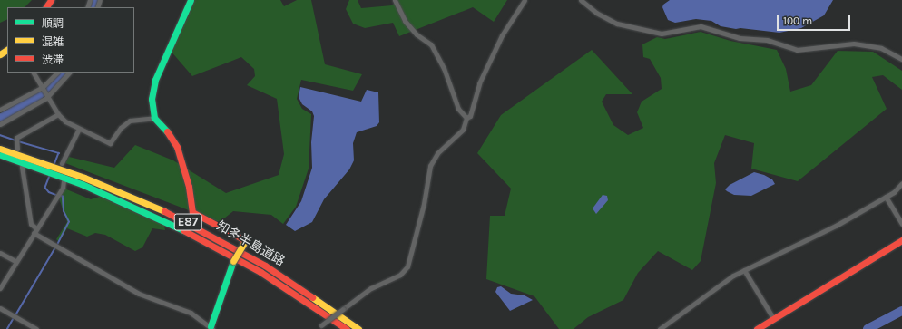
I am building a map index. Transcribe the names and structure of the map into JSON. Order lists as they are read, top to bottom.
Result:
{
  "streets": {
    "main road": ["E87", "知多半島道路"]
  },
  "legend": ["順調", "混雑", "渋滞"],
  "scale_bar": "100 m"
}
